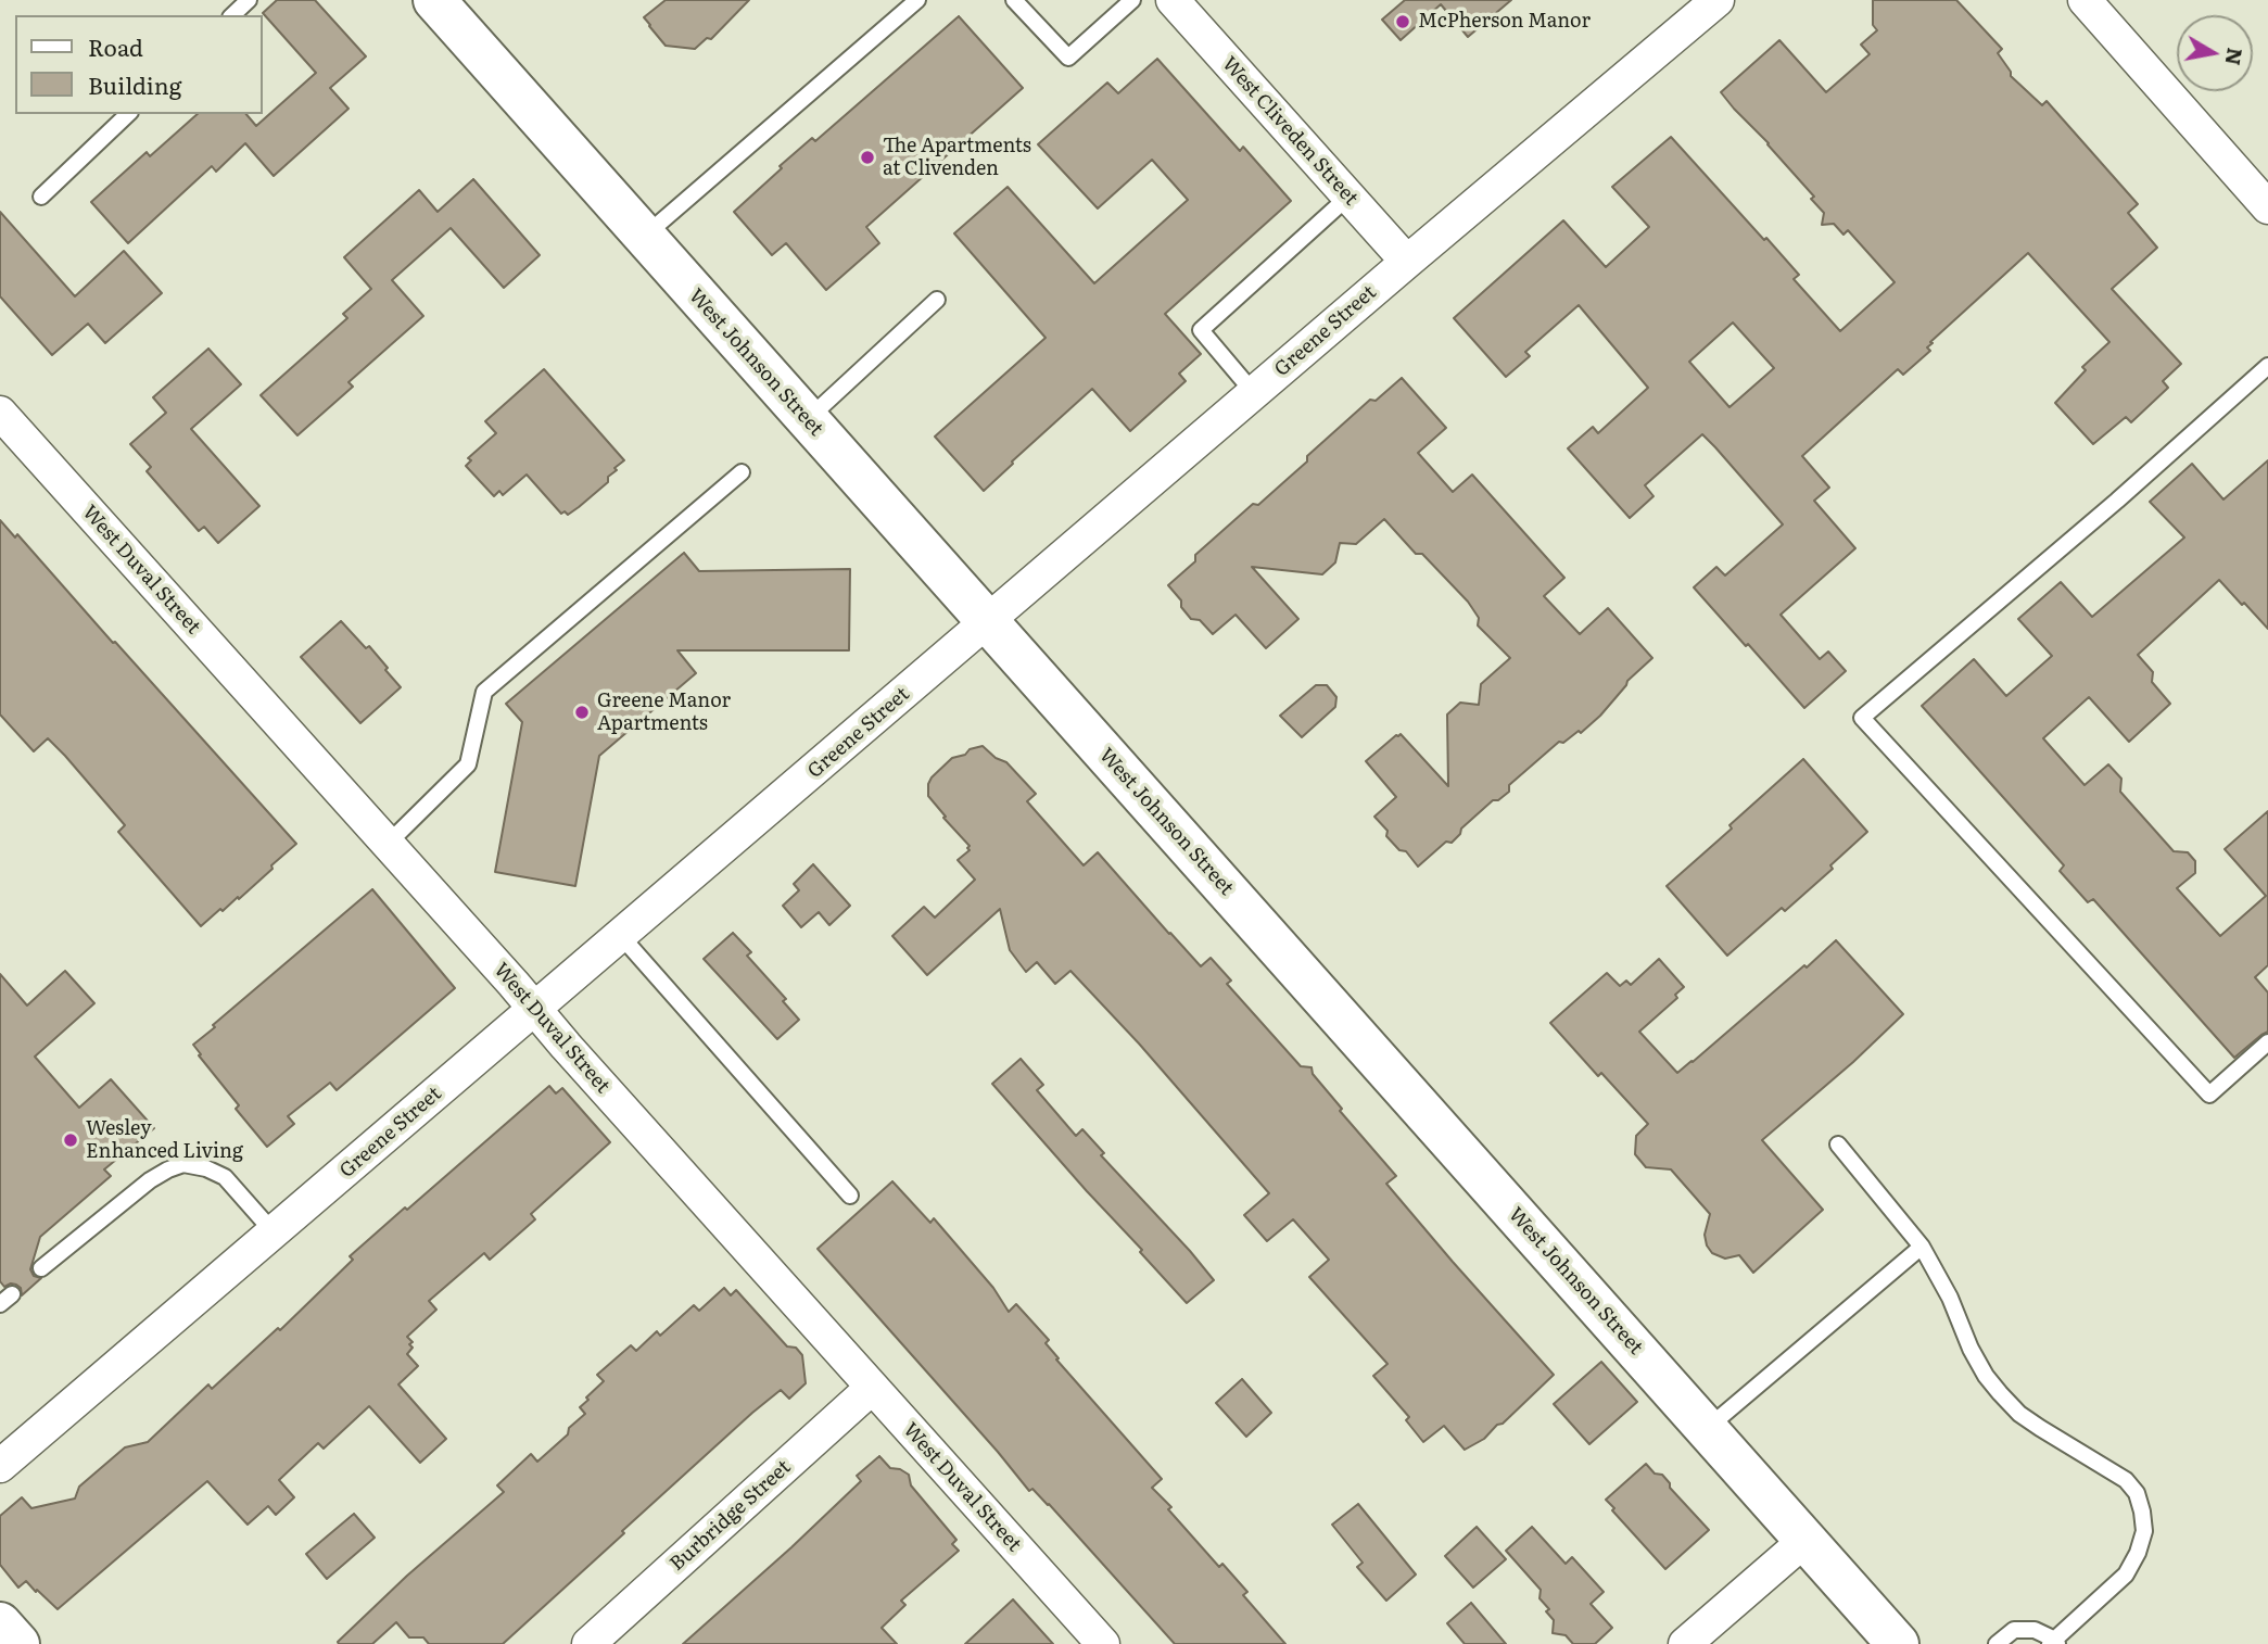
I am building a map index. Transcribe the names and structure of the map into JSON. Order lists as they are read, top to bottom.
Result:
{
  "streets": {
    "street": [
      "West Cliveden Street",
      "Greene Street",
      "West Johnson Street",
      "West Duval Street",
      "Burbridge Street"
    ]
  },
  "crossings": [
    ["West Cliveden Street", "Greene Street"],
    ["Greene Street", "West Johnson Street"],
    ["Greene Street", "West Duval Street"],
    ["West Duval Street", "Burbridge Street"]
  ],
  "places": [
    "McPherson Manor",
    "The Apartments at Clivenden",
    "Greene Manor Apartments",
    "Wesley Enhanced Living"
  ],
  "legend": ["Road", "Building"],
  "north": "right"
}
